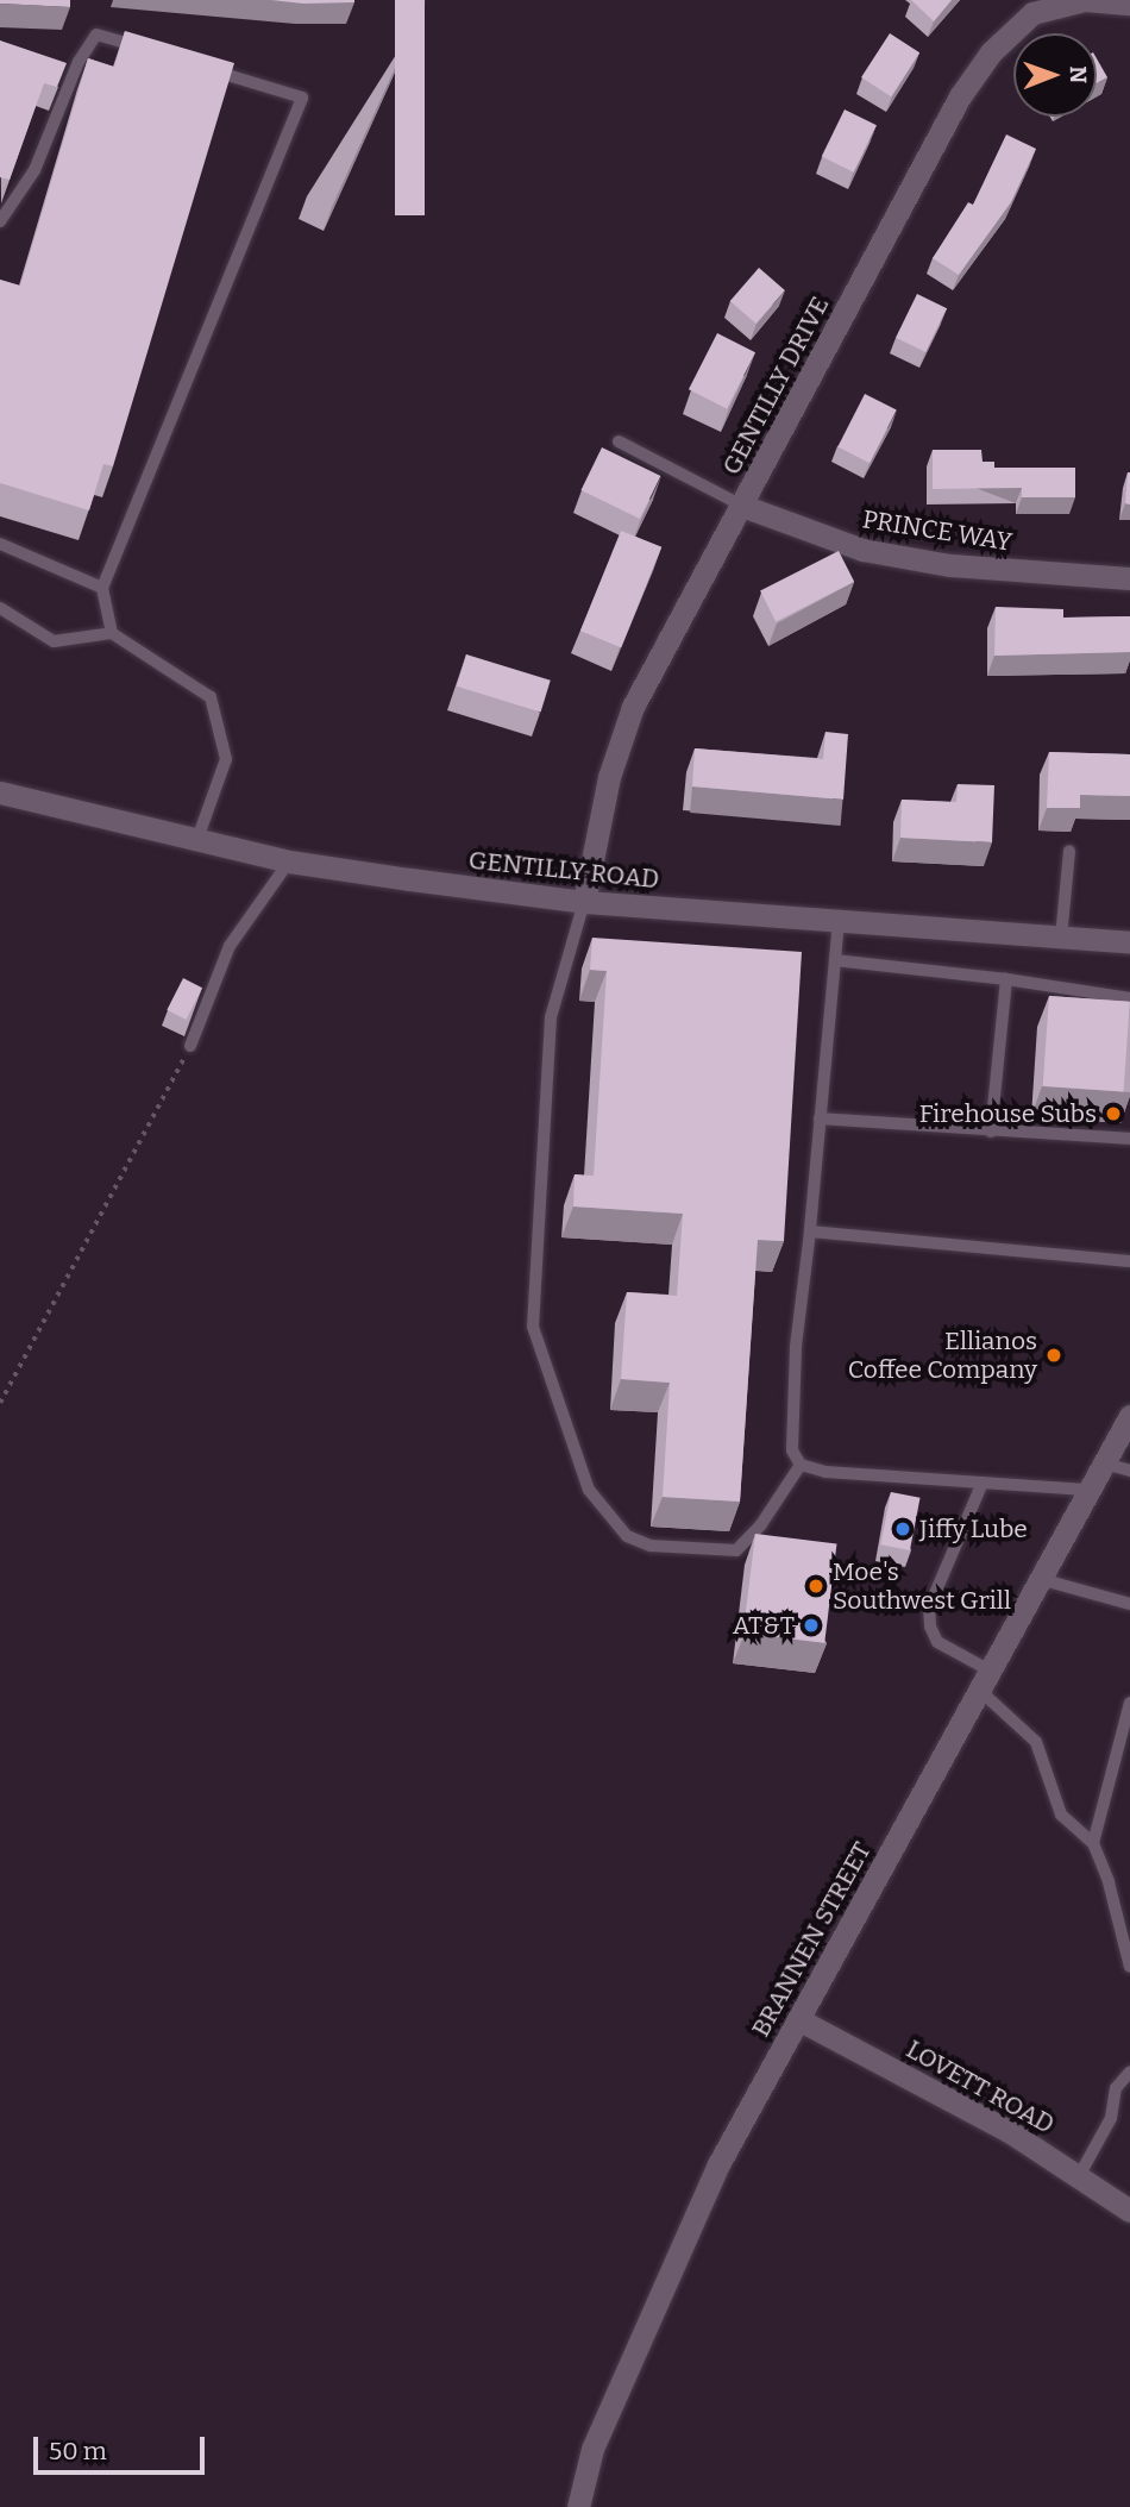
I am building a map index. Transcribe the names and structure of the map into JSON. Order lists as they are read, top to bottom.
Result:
{
  "streets": {
    "street": [
      "GENTILLY DRIVE",
      "PRINCE WAY",
      "GENTILLY ROAD",
      "BRANNEN STREET",
      "LOVETT ROAD"
    ]
  },
  "crossings": [
    ["GENTILLY DRIVE", "PRINCE WAY"],
    ["GENTILLY DRIVE", "GENTILLY ROAD"],
    ["BRANNEN STREET", "LOVETT ROAD"]
  ],
  "places": [
    "Firehouse Subs",
    "Ellianos Coffee Company",
    "Jiffy Lube",
    "Moe's Southwest Grill",
    "AT&T"
  ],
  "scale_bar": "50 m",
  "north": "right"
}
